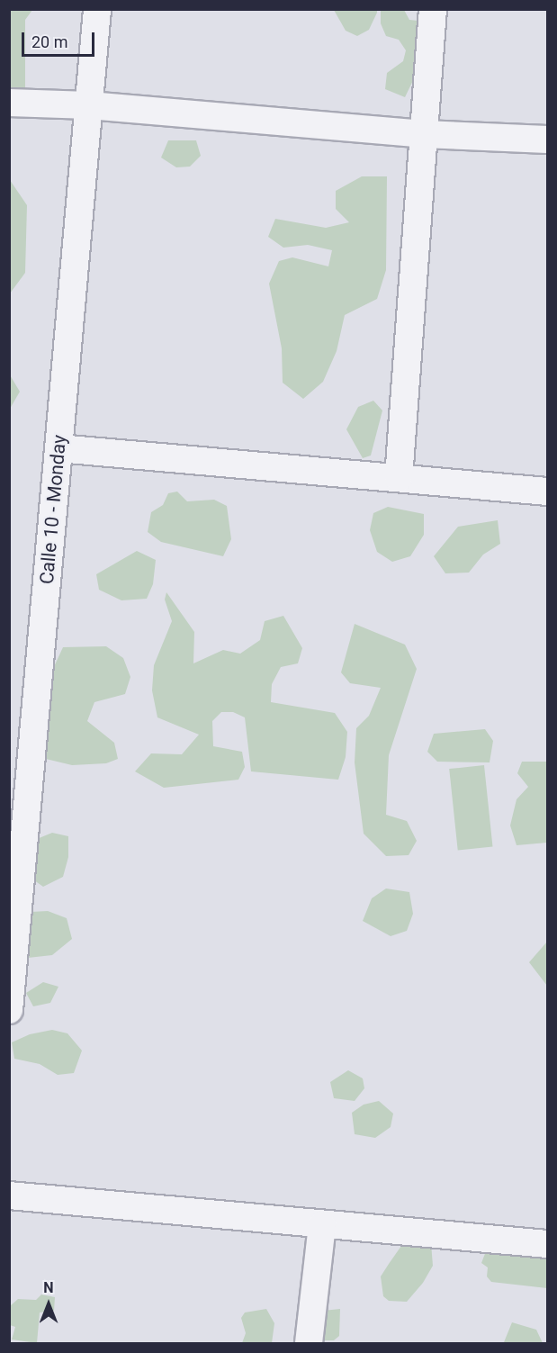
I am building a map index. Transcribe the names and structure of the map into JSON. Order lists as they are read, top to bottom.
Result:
{
  "streets": {
    "street": ["Calle 10 - Monday"]
  },
  "scale_bar": "20 m",
  "north": "top"
}
